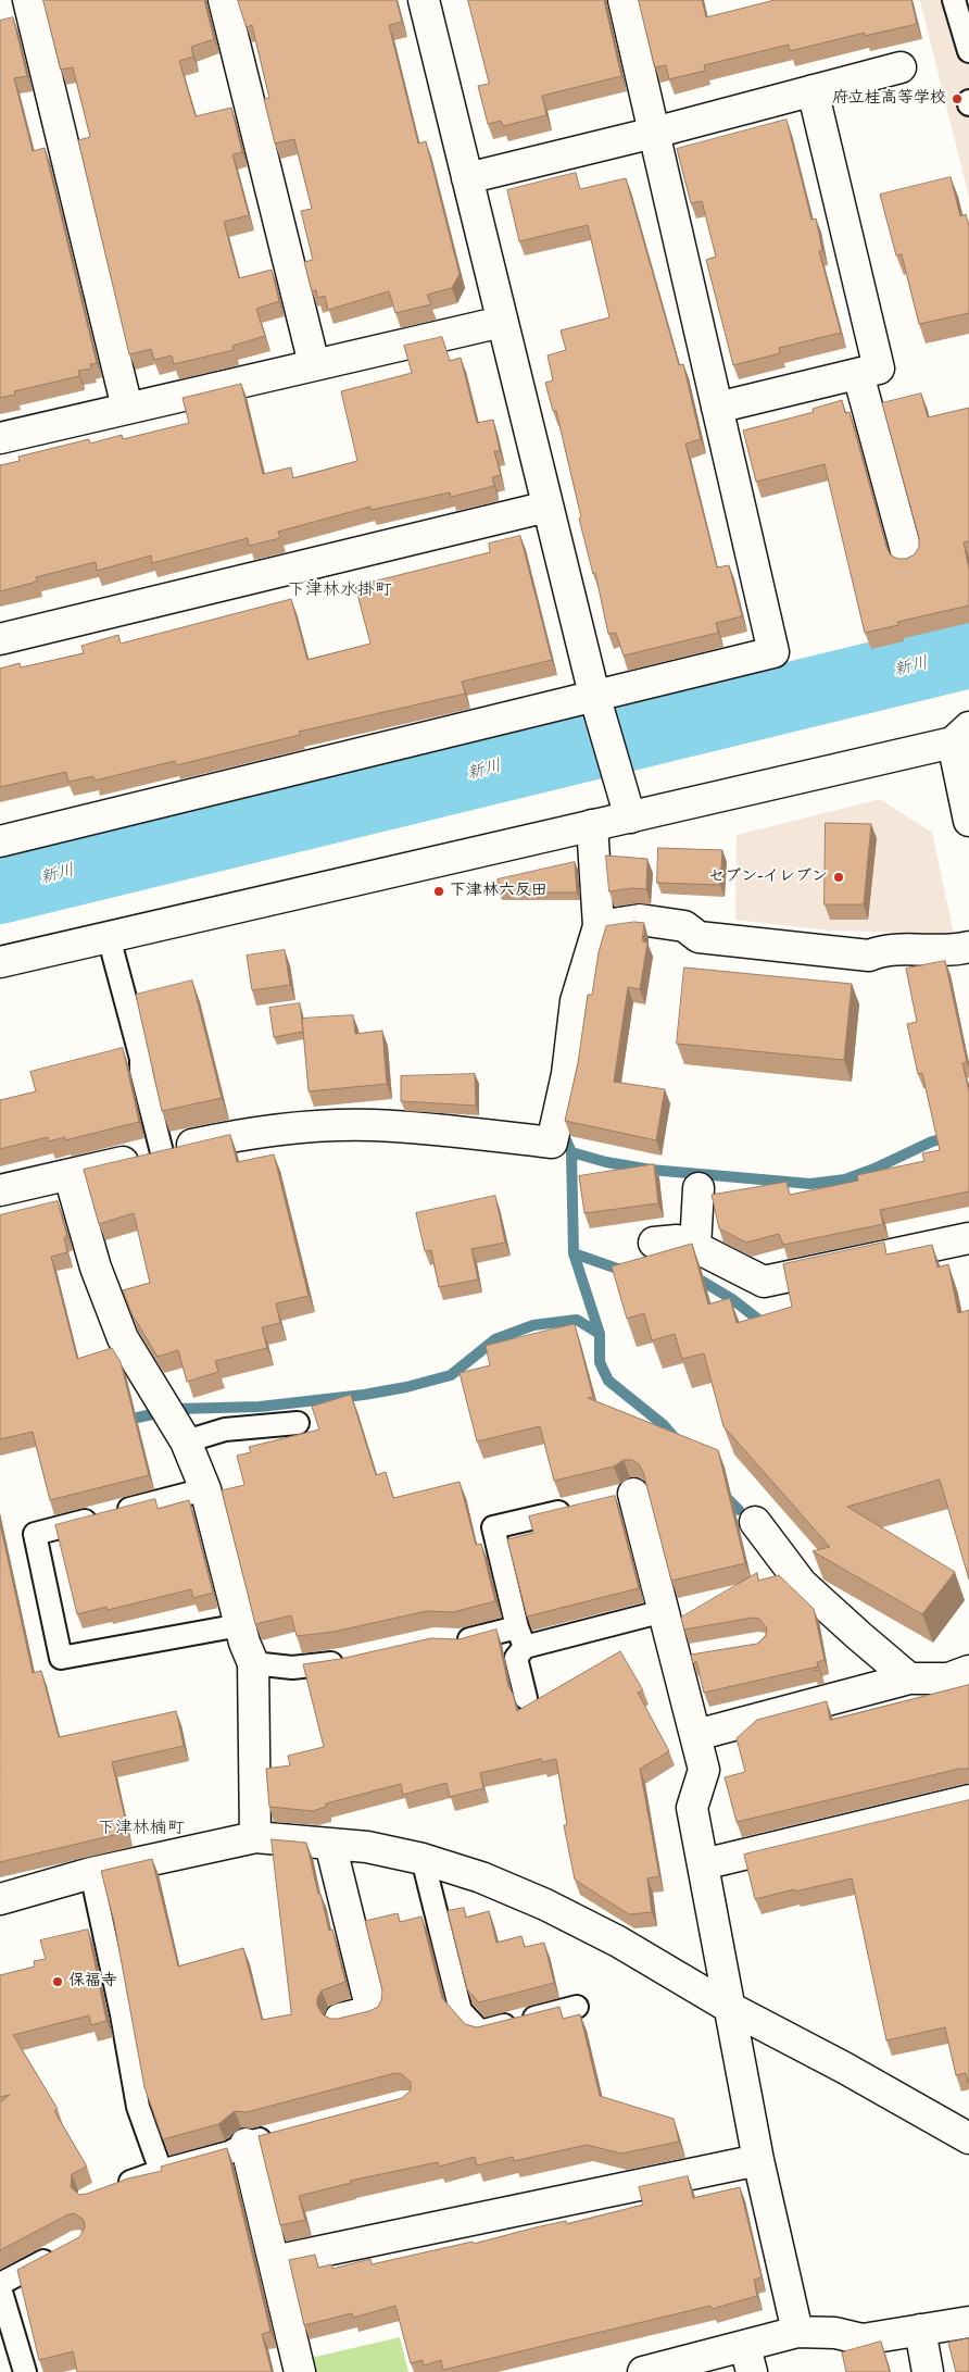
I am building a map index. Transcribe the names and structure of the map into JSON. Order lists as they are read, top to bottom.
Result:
{
  "districts": ["下津林水掛町", "下津林楠町"],
  "water": ["新川"],
  "places": [
    "府立桂高等学校",
    "セブン-イレブン",
    "下津林六反田",
    "保福寺"
  ]
}
